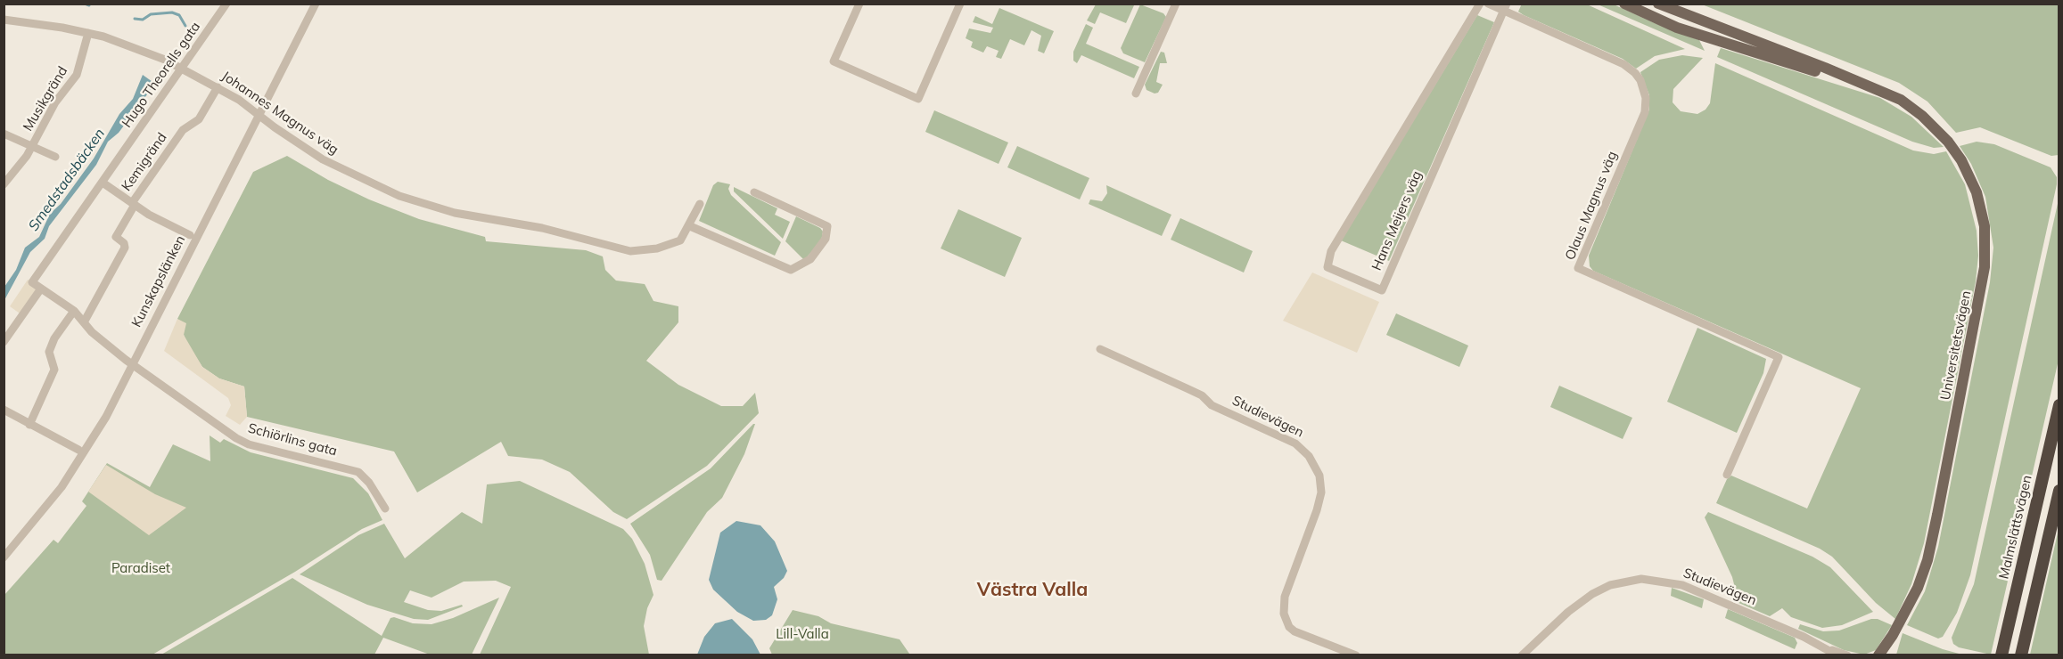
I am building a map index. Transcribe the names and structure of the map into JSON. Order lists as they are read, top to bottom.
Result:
{
  "streets": {
    "highway": ["Malmslättsvägen"],
    "main road": ["Universitetsvägen"],
    "street": [
      "Hugo Theorells gata",
      "Musikgränd",
      "Johannes Magnus väg",
      "Kemigränd",
      "Olaus Magnus väg",
      "Hans Meijers väg",
      "Kunskapslänken",
      "Studievägen",
      "Schiörlins gata"
    ]
  },
  "crossings": [
    ["Hugo Theorells gata", "Johannes Magnus väg"],
    ["Hugo Theorells gata", "Kemigränd"],
    ["Hugo Theorells gata", "Schiörlins gata"],
    ["Musikgränd", "Johannes Magnus väg"],
    ["Johannes Magnus väg", "Kemigränd"],
    ["Johannes Magnus väg", "Kunskapslänken"],
    ["Kemigränd", "Schiörlins gata"],
    ["Olaus Magnus väg", "Hans Meijers väg"],
    ["Kunskapslänken", "Schiörlins gata"]
  ],
  "districts": ["Västra Valla"],
  "water": ["Smedstadsbäcken"],
  "parks": ["Paradiset", "Lill-Valla"]
}
